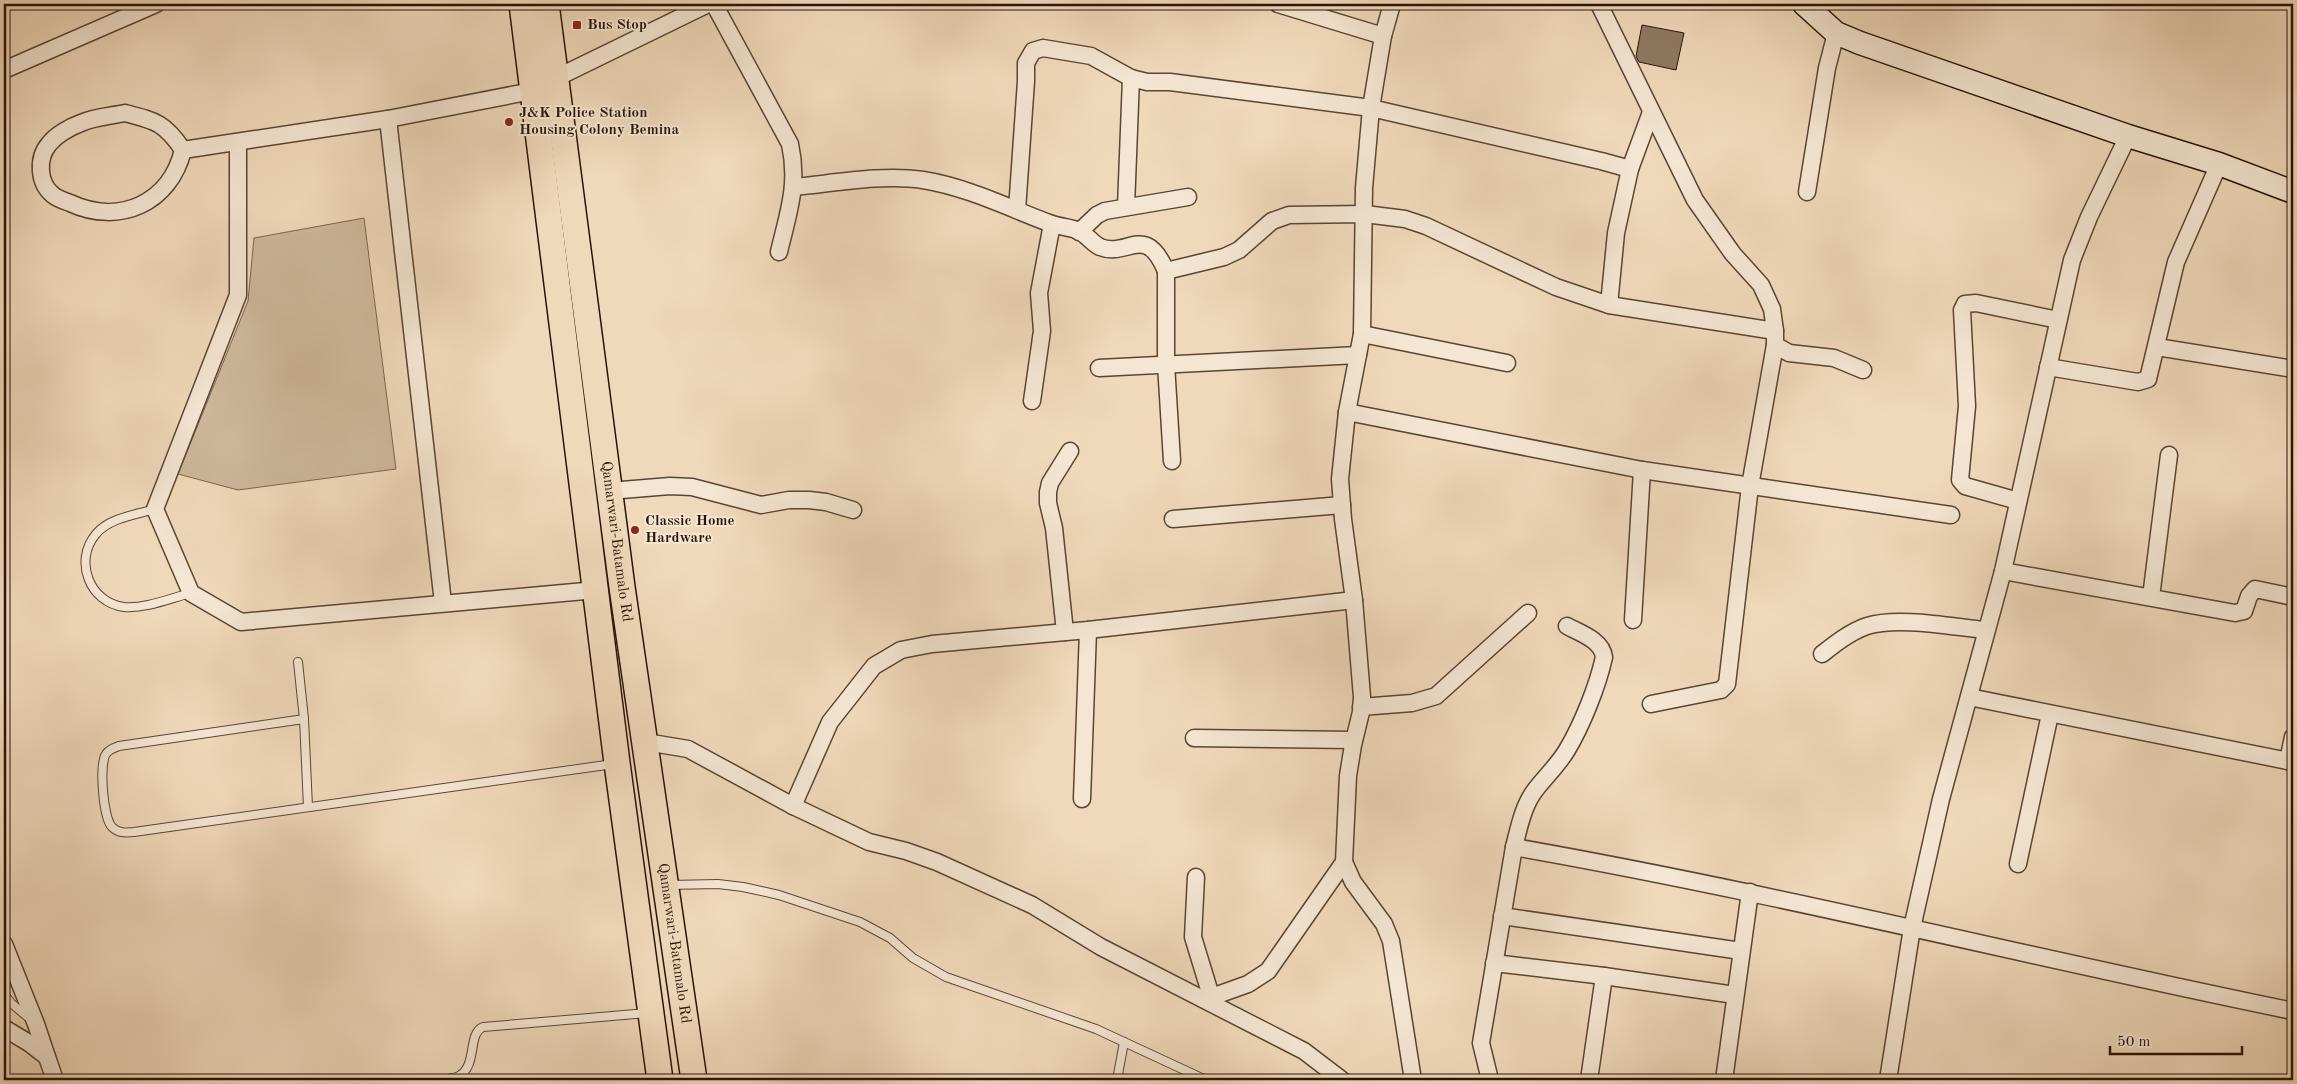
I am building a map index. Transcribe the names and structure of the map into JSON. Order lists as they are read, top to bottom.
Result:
{
  "streets": {
    "main road": ["Qamarwari-Batamalo Rd"]
  },
  "places": {
    "transit": ["Bus Stop"],
    "other": ["J&K Police Station Housing Colony Bemina", "Classic Home Hardware"]
  },
  "scale_bar": "50 m"
}
